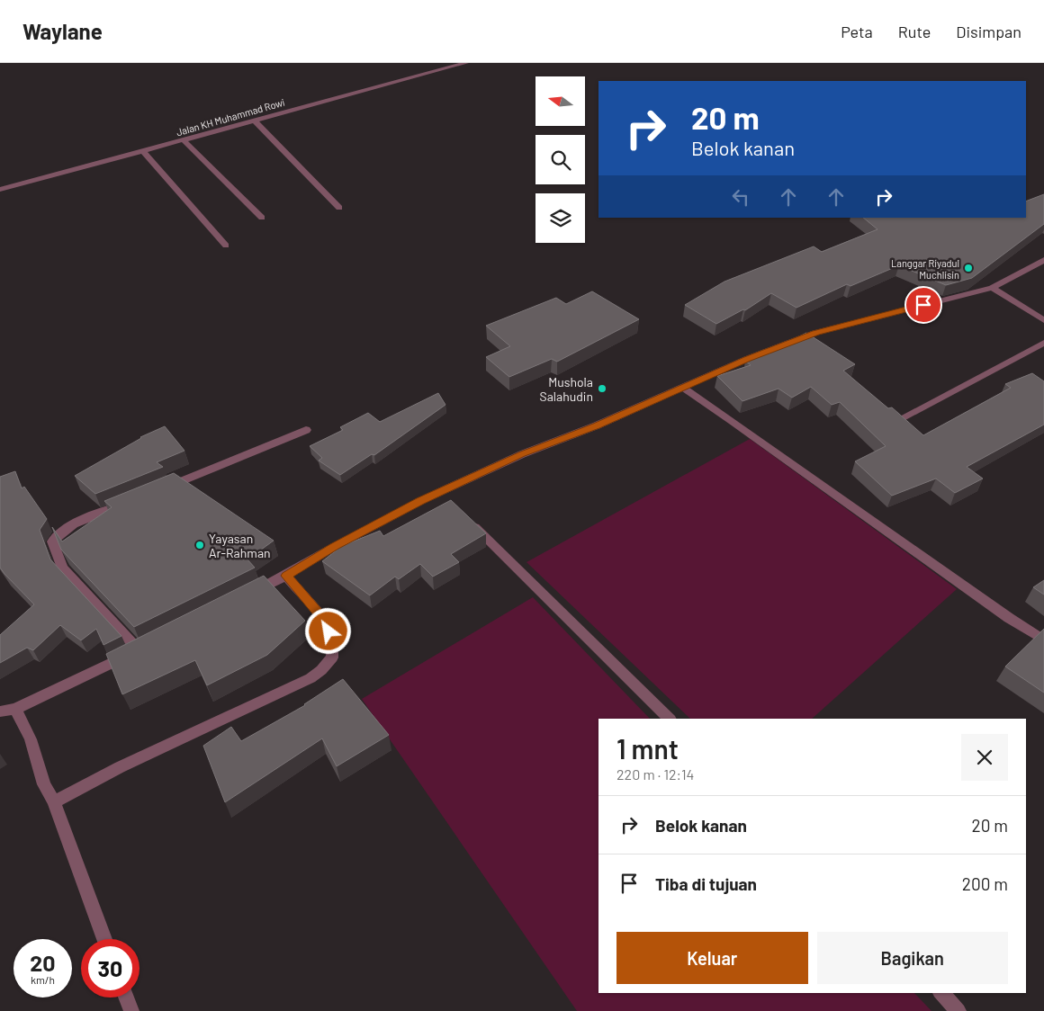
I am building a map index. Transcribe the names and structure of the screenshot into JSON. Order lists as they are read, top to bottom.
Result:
{
  "streets": {
    "street": ["Jalan KH Muhammad Rowi"]
  },
  "places": ["Langgar Riyadul Muchlisin", "Mushola Salahudin", "Yayasan Ar-Rahman"],
  "north": "left",
  "page": {
    "header": "Waylane",
    "nav": ["Peta", "Rute", "Disimpan"],
    "turn": ["20 m", "Belok kanan"],
    "heading": ["1 mnt", "220 m · 12:14"],
    "list": [
      {
        "name": "Belok kanan",
        "value": "20 m"
      },
      {
        "name": "Tiba di tujuan",
        "value": "200 m"
      }
    ],
    "buttons": ["Keluar", "Bagikan"],
    "speed": "20 km/h",
    "limit": "30"
  }
}
